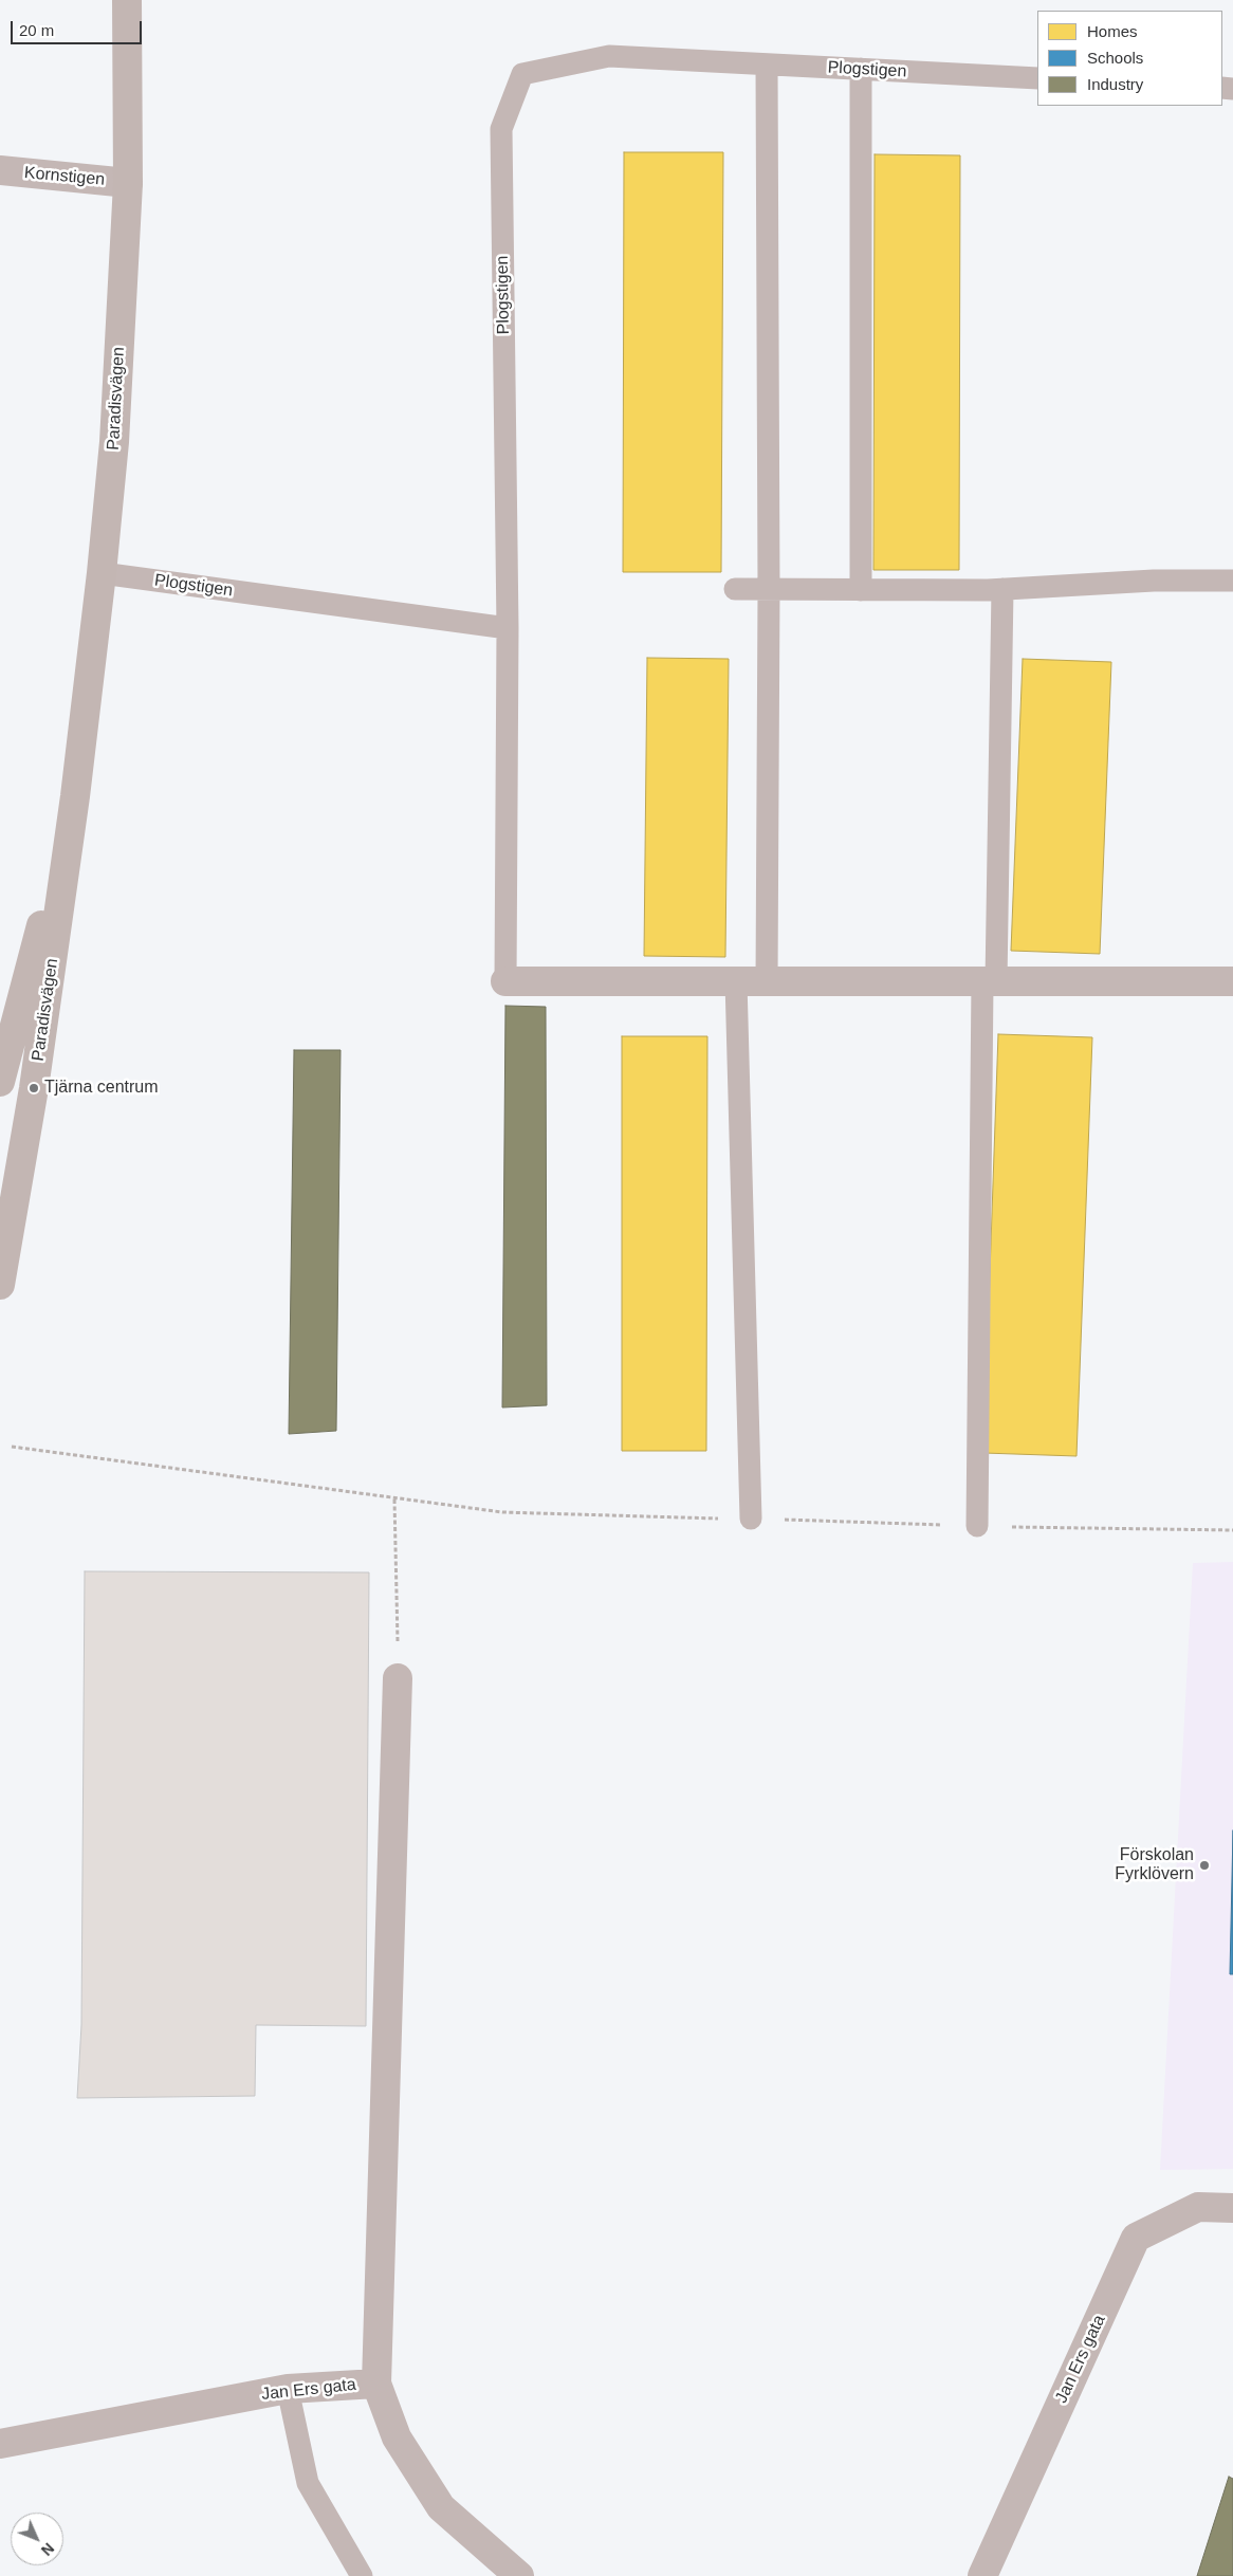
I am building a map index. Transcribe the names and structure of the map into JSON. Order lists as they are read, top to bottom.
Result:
{
  "streets": {
    "street": ["Kornstigen", "Paradisvägen", "Jan Ers gata"],
    "lane": ["Plogstigen"]
  },
  "crossings": [
    ["Plogstigen", "Paradisvägen"],
    ["Kornstigen", "Paradisvägen"]
  ],
  "places": ["Tjärna centrum", "Förskolan Fyrklövern"],
  "legend": ["Homes", "Schools", "Industry"],
  "scale_bar": "20 m",
  "north": "bottom right"
}
